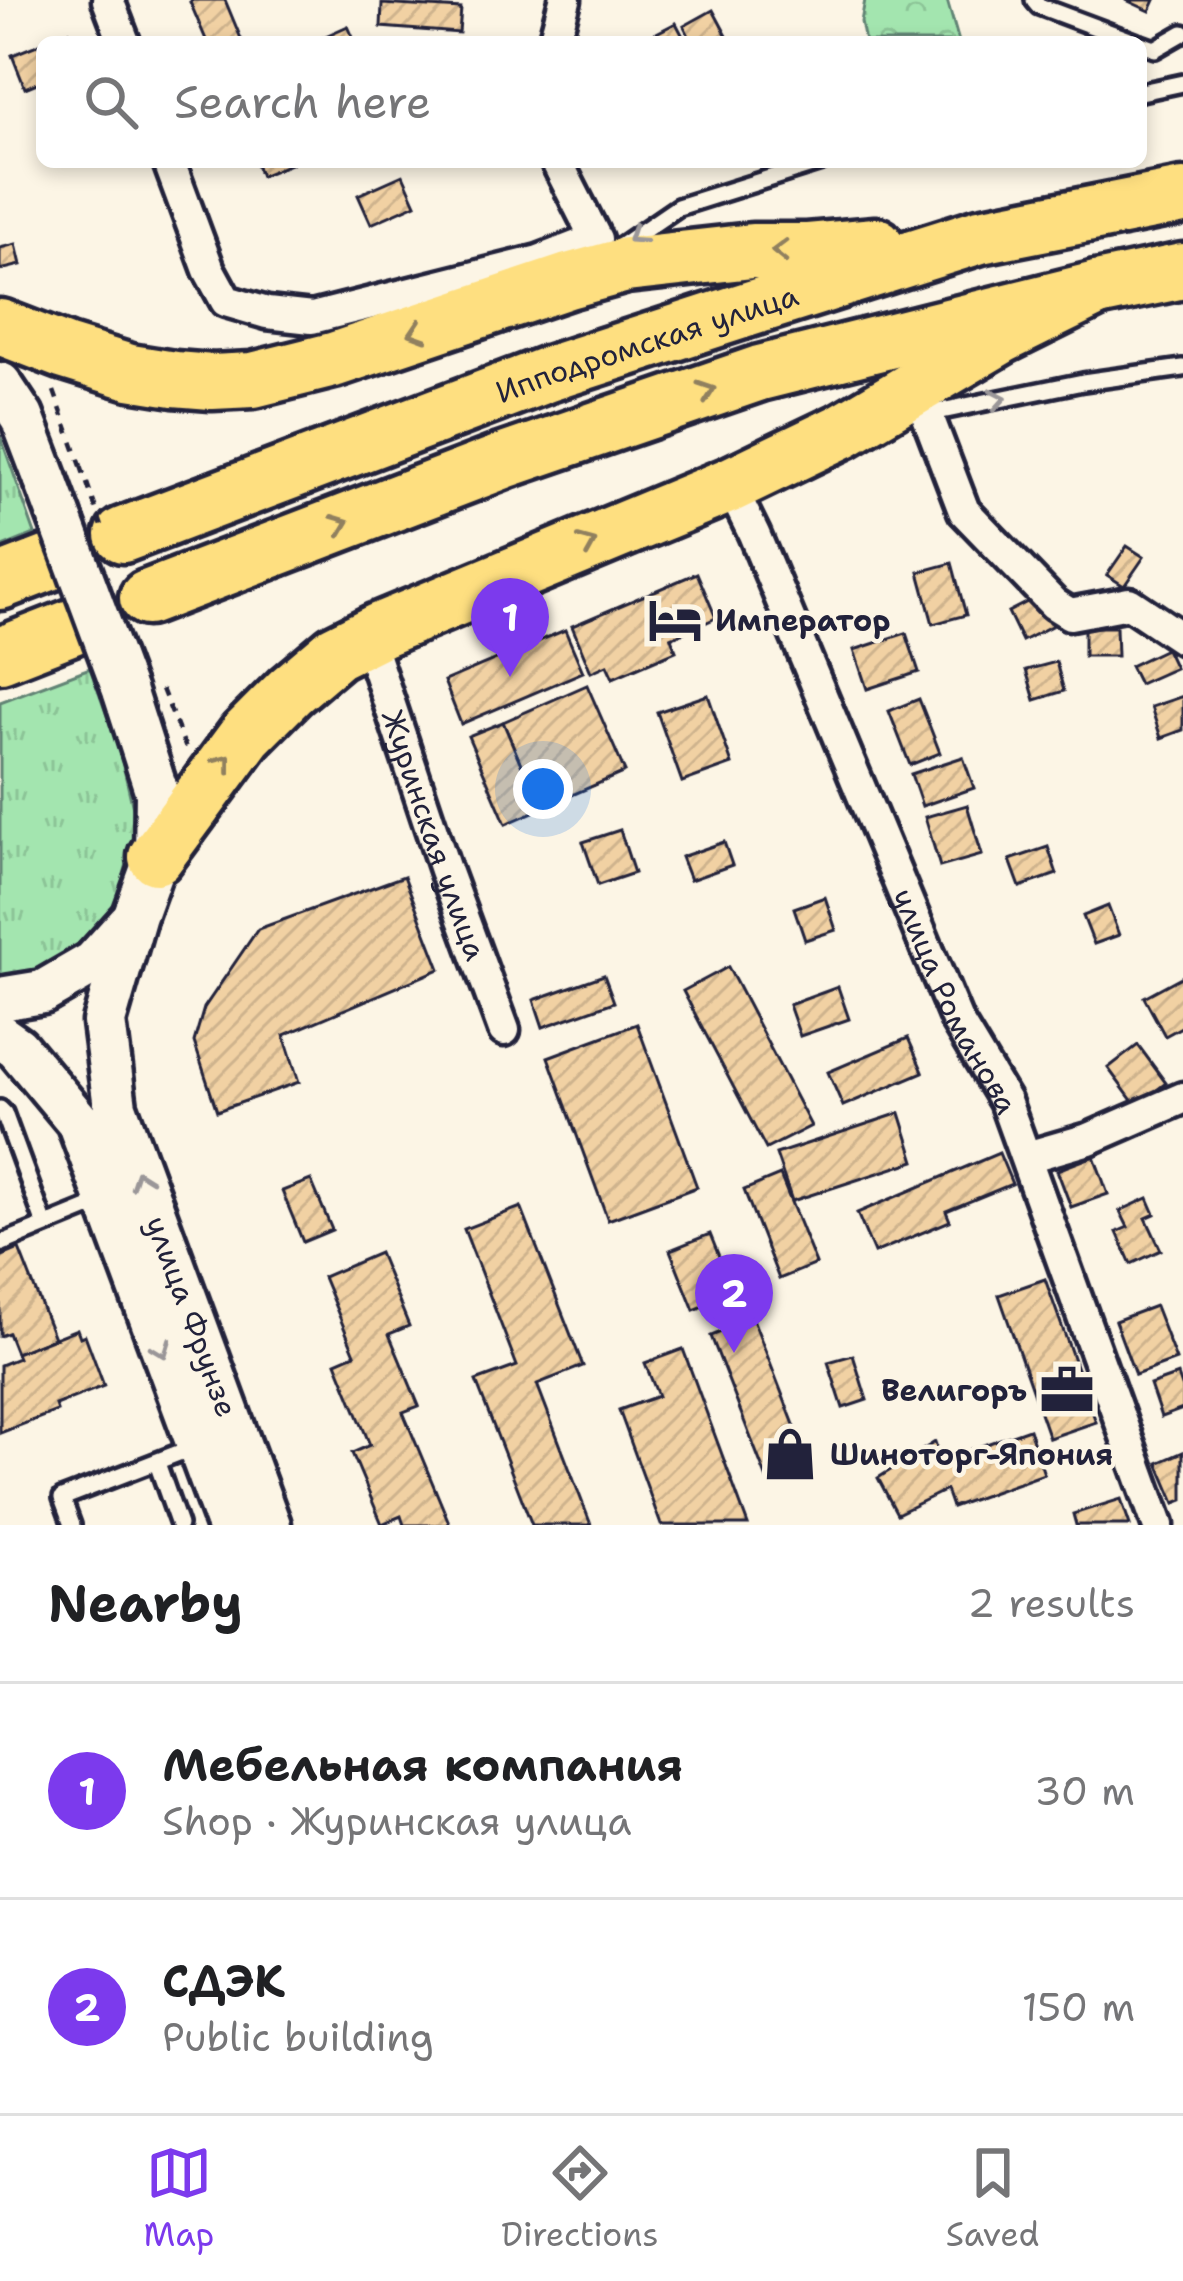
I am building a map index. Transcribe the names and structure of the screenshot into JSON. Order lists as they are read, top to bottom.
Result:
{
  "streets": {
    "highway": ["Ипподромская улица"],
    "main road": ["улица Фрунзе"],
    "street": ["Журинская улица", "улица Романова"]
  },
  "places": {
    "hotel": ["Император"],
    "office": ["Велигоръ"],
    "shop": ["Шиноторг-Япония"]
  },
  "page": {
    "search": "Search here",
    "pins": ["1", "2"],
    "heading": ["Nearby", "2 results"],
    "list": [
      {
        "mark": "1",
        "name": "Мебельная компания",
        "note": "Shop · Журинская улица",
        "value": "30 m"
      },
      {
        "mark": "2",
        "name": "СДЭК",
        "note": "Public building",
        "value": "150 m"
      }
    ],
    "nav": ["Map", "Directions", "Saved"]
  }
}
